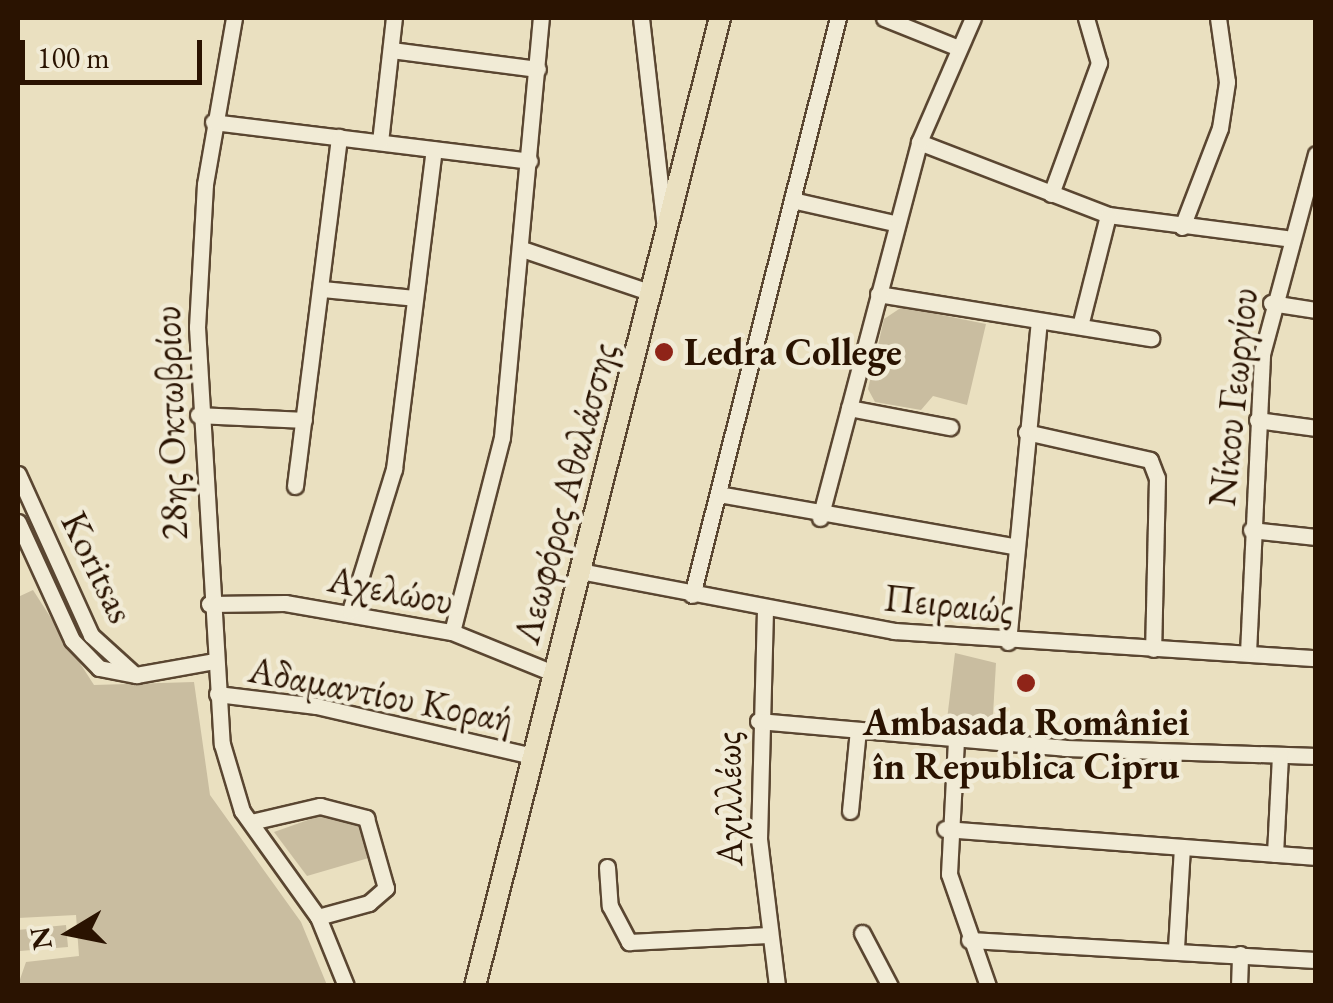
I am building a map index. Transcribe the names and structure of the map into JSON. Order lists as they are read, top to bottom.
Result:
{
  "streets": {
    "main road": ["Λεωφόρος Αθαλάσσης"],
    "street": [
      "Νίκου Γεωργίου",
      "28ης Οκτωβρίου",
      "Koritsas",
      "Αχελώου",
      "Πειραιώς",
      "Αδαμαντίου Κοραή",
      "Αχιλλέως"
    ]
  },
  "crossings": [
    ["Νίκου Γεωργίου", "Πειραιώς"],
    ["28ης Οκτωβρίου", "Koritsas"],
    ["28ης Οκτωβρίου", "Αχελώου"],
    ["28ης Οκτωβρίου", "Αδαμαντίου Κοραή"],
    ["Λεωφόρος Αθαλάσσης", "Αχελώου"],
    ["Λεωφόρος Αθαλάσσης", "Πειραιώς"],
    ["Λεωφόρος Αθαλάσσης", "Αδαμαντίου Κοραή"],
    ["Πειραιώς", "Αχιλλέως"]
  ],
  "places": ["Ledra College", "Ambasada României în Republica Cipru"],
  "scale_bar": "100 m",
  "north": "left"
}
